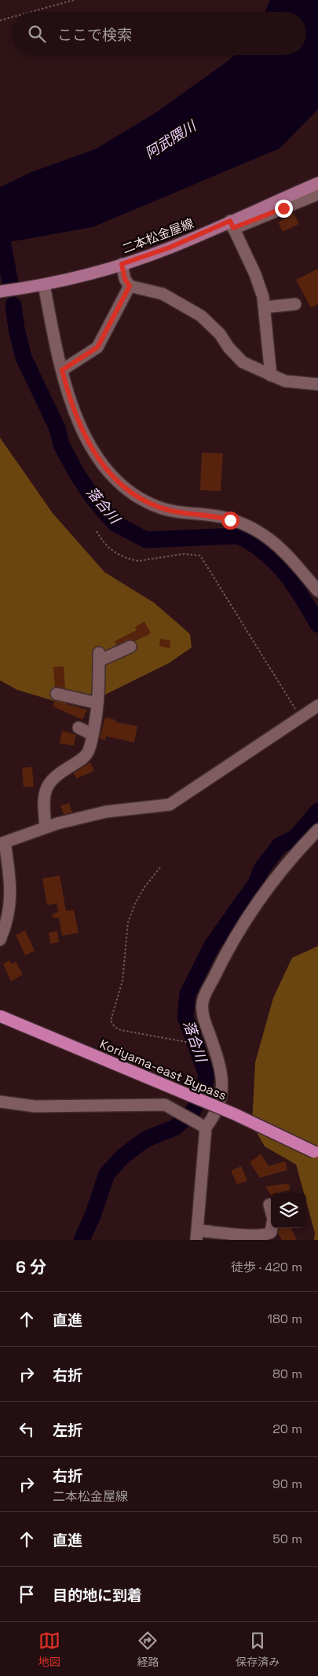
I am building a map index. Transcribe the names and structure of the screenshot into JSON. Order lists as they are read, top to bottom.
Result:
{
  "streets": {
    "highway": ["Koriyama-east Bypass"],
    "main road": ["二本松金屋線"]
  },
  "water": ["阿武隈川", "落合川"],
  "page": {
    "search": "ここで検索",
    "heading": ["6 分", "徒歩 · 420 m"],
    "list": [
      ["直進", "180 m"],
      ["右折", "80 m"],
      ["左折", "20 m"],
      ["右折", "二本松金屋線", "90 m"],
      ["直進", "50 m"],
      "目的地に到着"
    ],
    "nav": ["地図", "経路", "保存済み"]
  }
}
